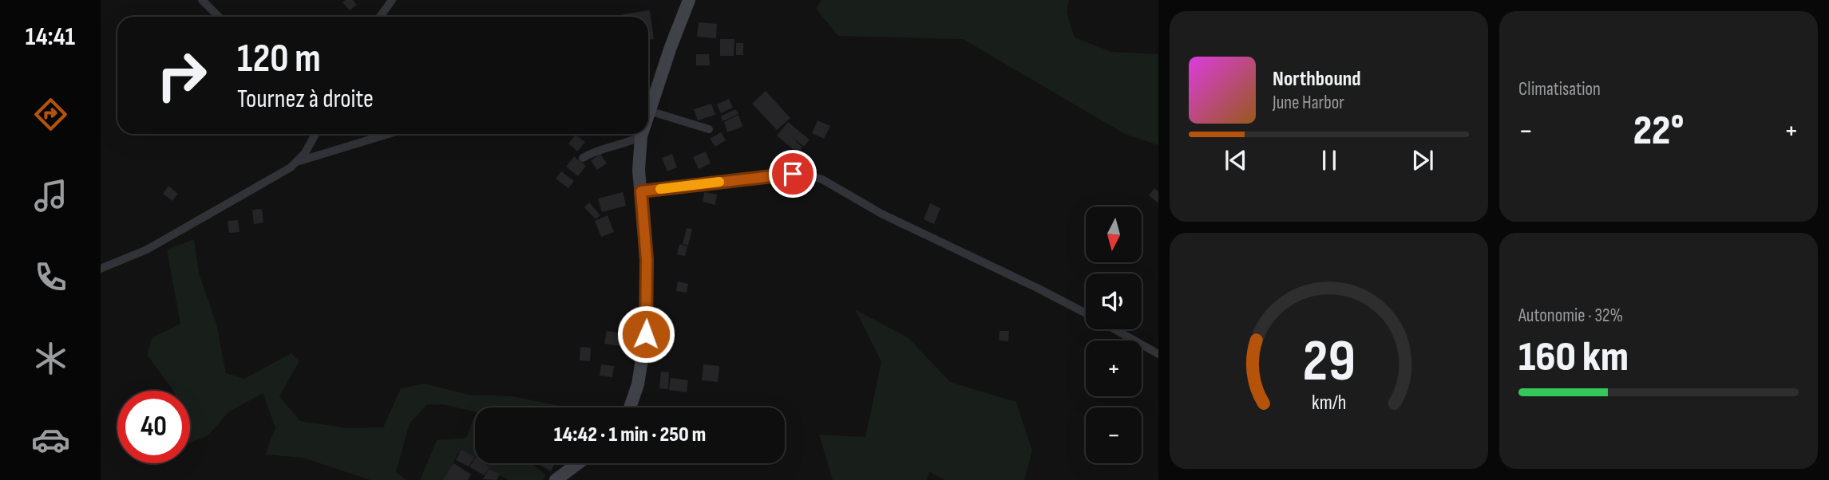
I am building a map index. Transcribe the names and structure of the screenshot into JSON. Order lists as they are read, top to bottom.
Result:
{
  "north": "bottom",
  "page": {
    "tabs": "14:41",
    "tile": [
      "Climatisation",
      ["Autonomie · 32%", "160 km"]
    ],
    "turn": ["120 m", "Tournez à droite"],
    "song": ["Northbound", "June Harbor"],
    "heat": ["−", "22°", "+"],
    "map_buttons": ["+", "−"],
    "limit": "40",
    "trip": "14:42 · 1 min · 250 m",
    "gauge": ["29", "km/h"]
  }
}
